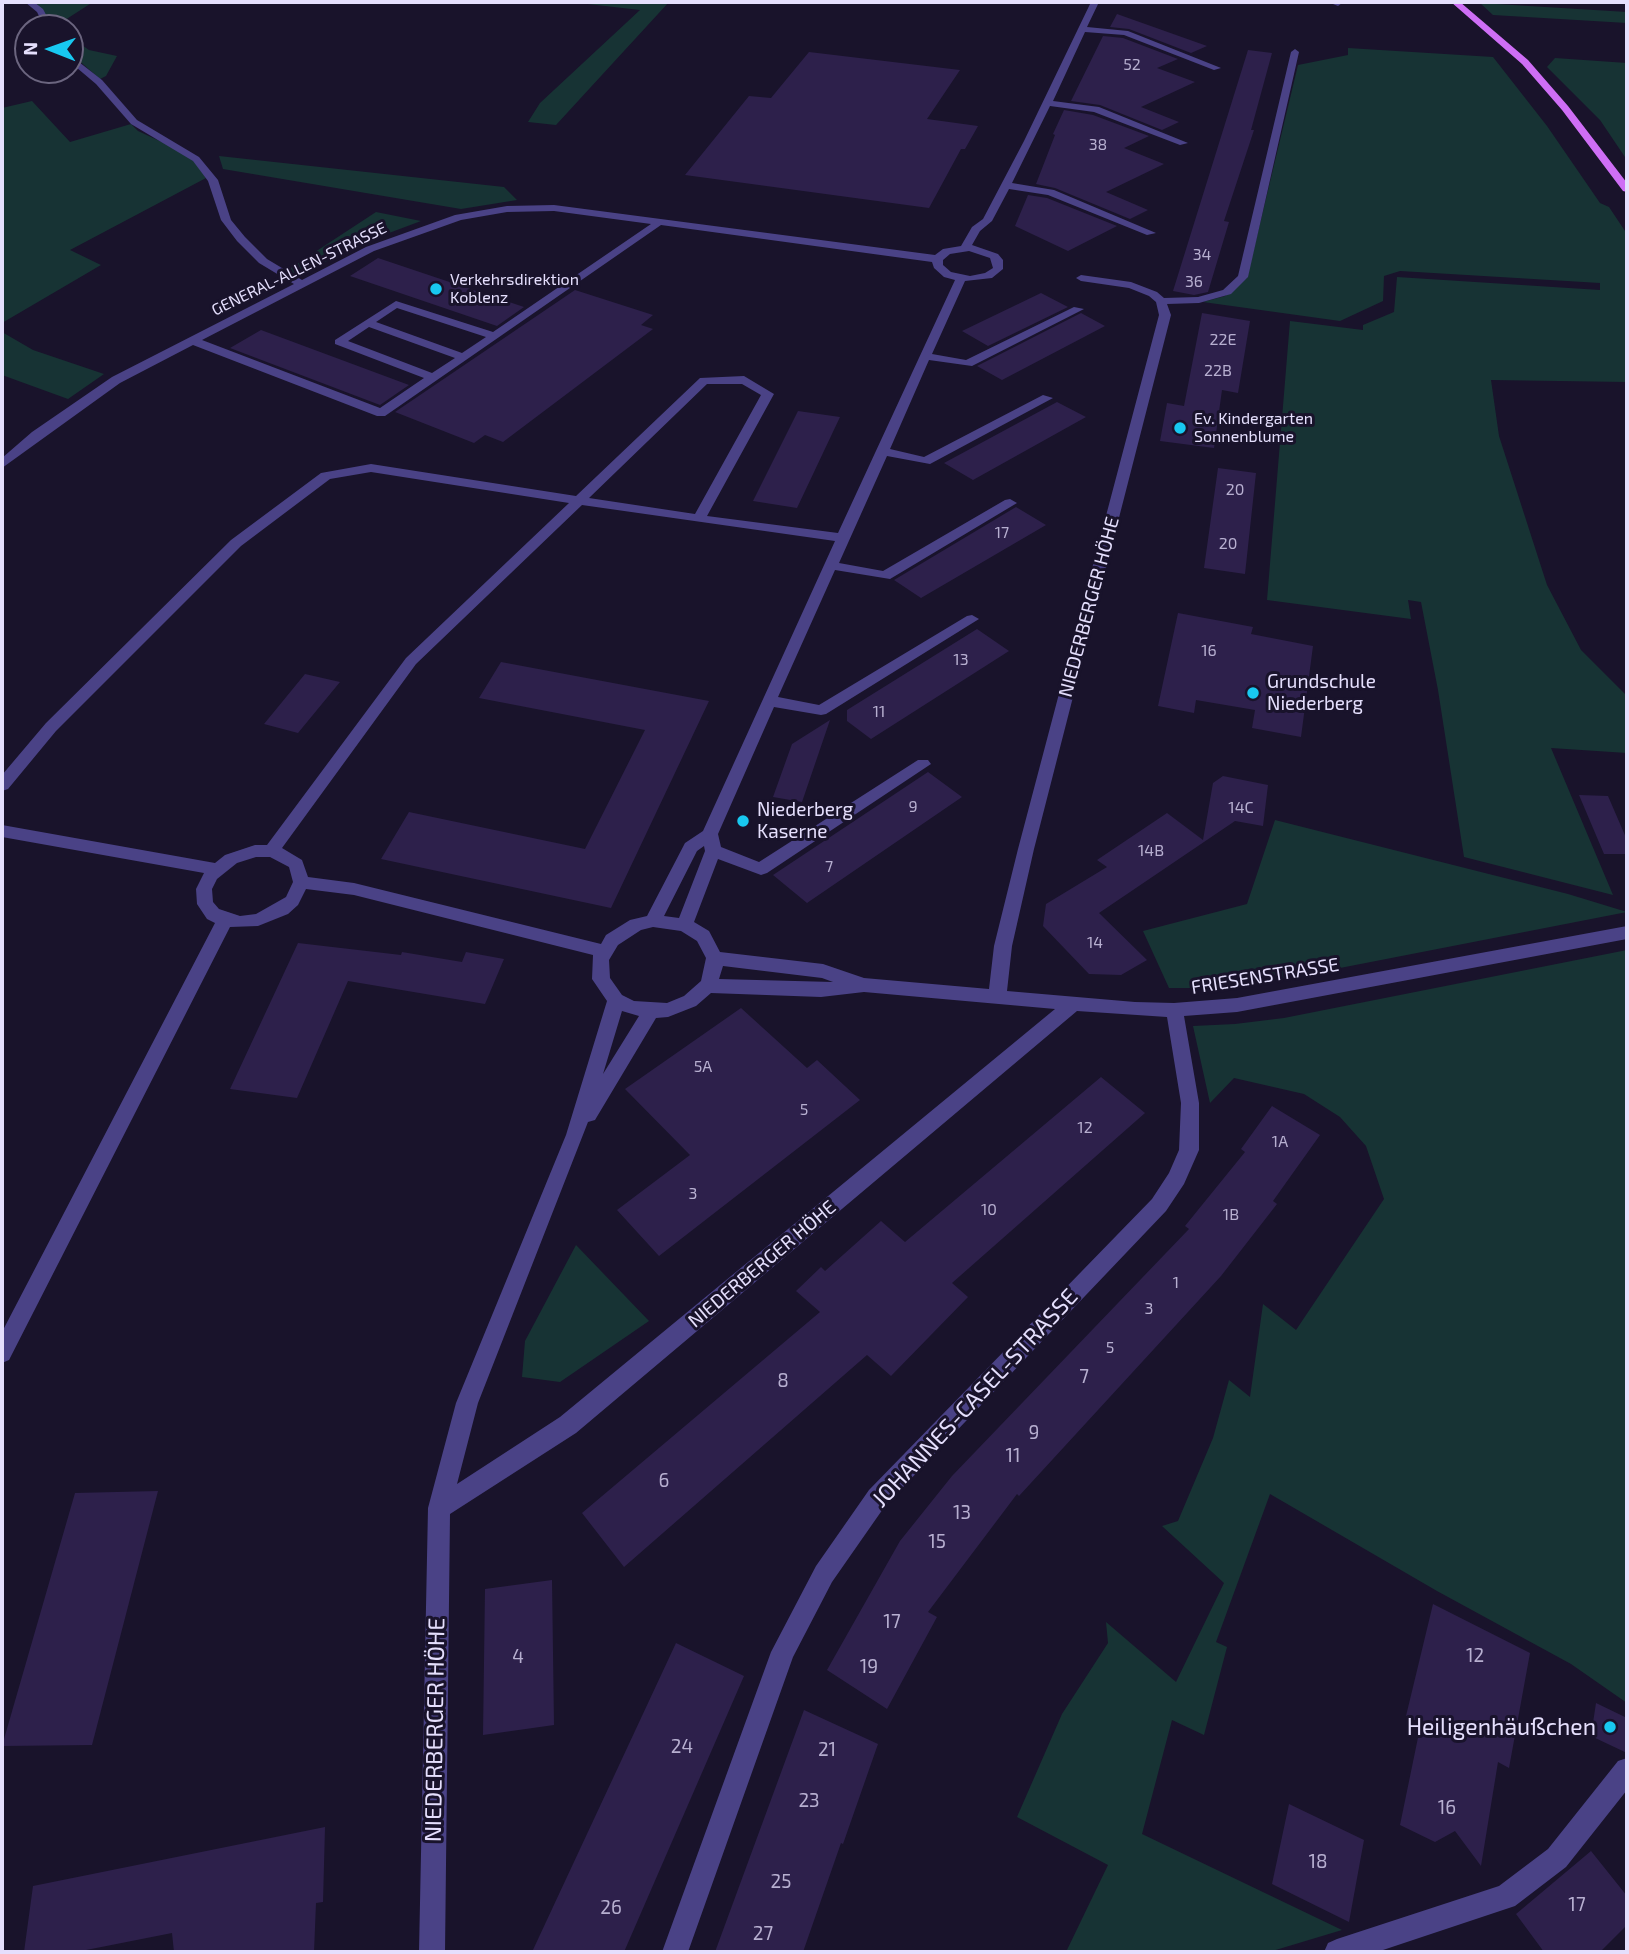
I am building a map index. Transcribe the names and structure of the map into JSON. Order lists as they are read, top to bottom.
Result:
{
  "streets": {
    "street": [
      "GENERAL-ALLEN-STRASSE",
      "NIEDERBERGER HÖHE",
      "FRIESENSTRASSE",
      "JOHANNES-CASEL-STRASSE"
    ]
  },
  "crossings": [
    ["NIEDERBERGER HÖHE", "FRIESENSTRASSE"],
    ["FRIESENSTRASSE", "JOHANNES-CASEL-STRASSE"]
  ],
  "places": [
    "Verkehrsdirektion Koblenz",
    "Ev. Kindergarten Sonnenblume",
    "Grundschule Niederberg",
    "Niederberg Kaserne",
    "Heiligenhäußchen"
  ],
  "house_numbers": [
    "52",
    "38",
    "34",
    "36",
    "22E",
    "22B",
    "20",
    "17",
    "20",
    "16",
    "13",
    "11",
    "9",
    "14C",
    "14B",
    "7",
    "14",
    "5A",
    "5",
    "12",
    "1A",
    "3",
    "10",
    "1B",
    "1",
    "3",
    "5",
    "7",
    "8",
    "9",
    "11",
    "6",
    "13",
    "15",
    "17",
    "12",
    "4",
    "19",
    "24",
    "21",
    "23",
    "16",
    "18",
    "25",
    "17",
    "26",
    "27"
  ],
  "north": "left"
}
